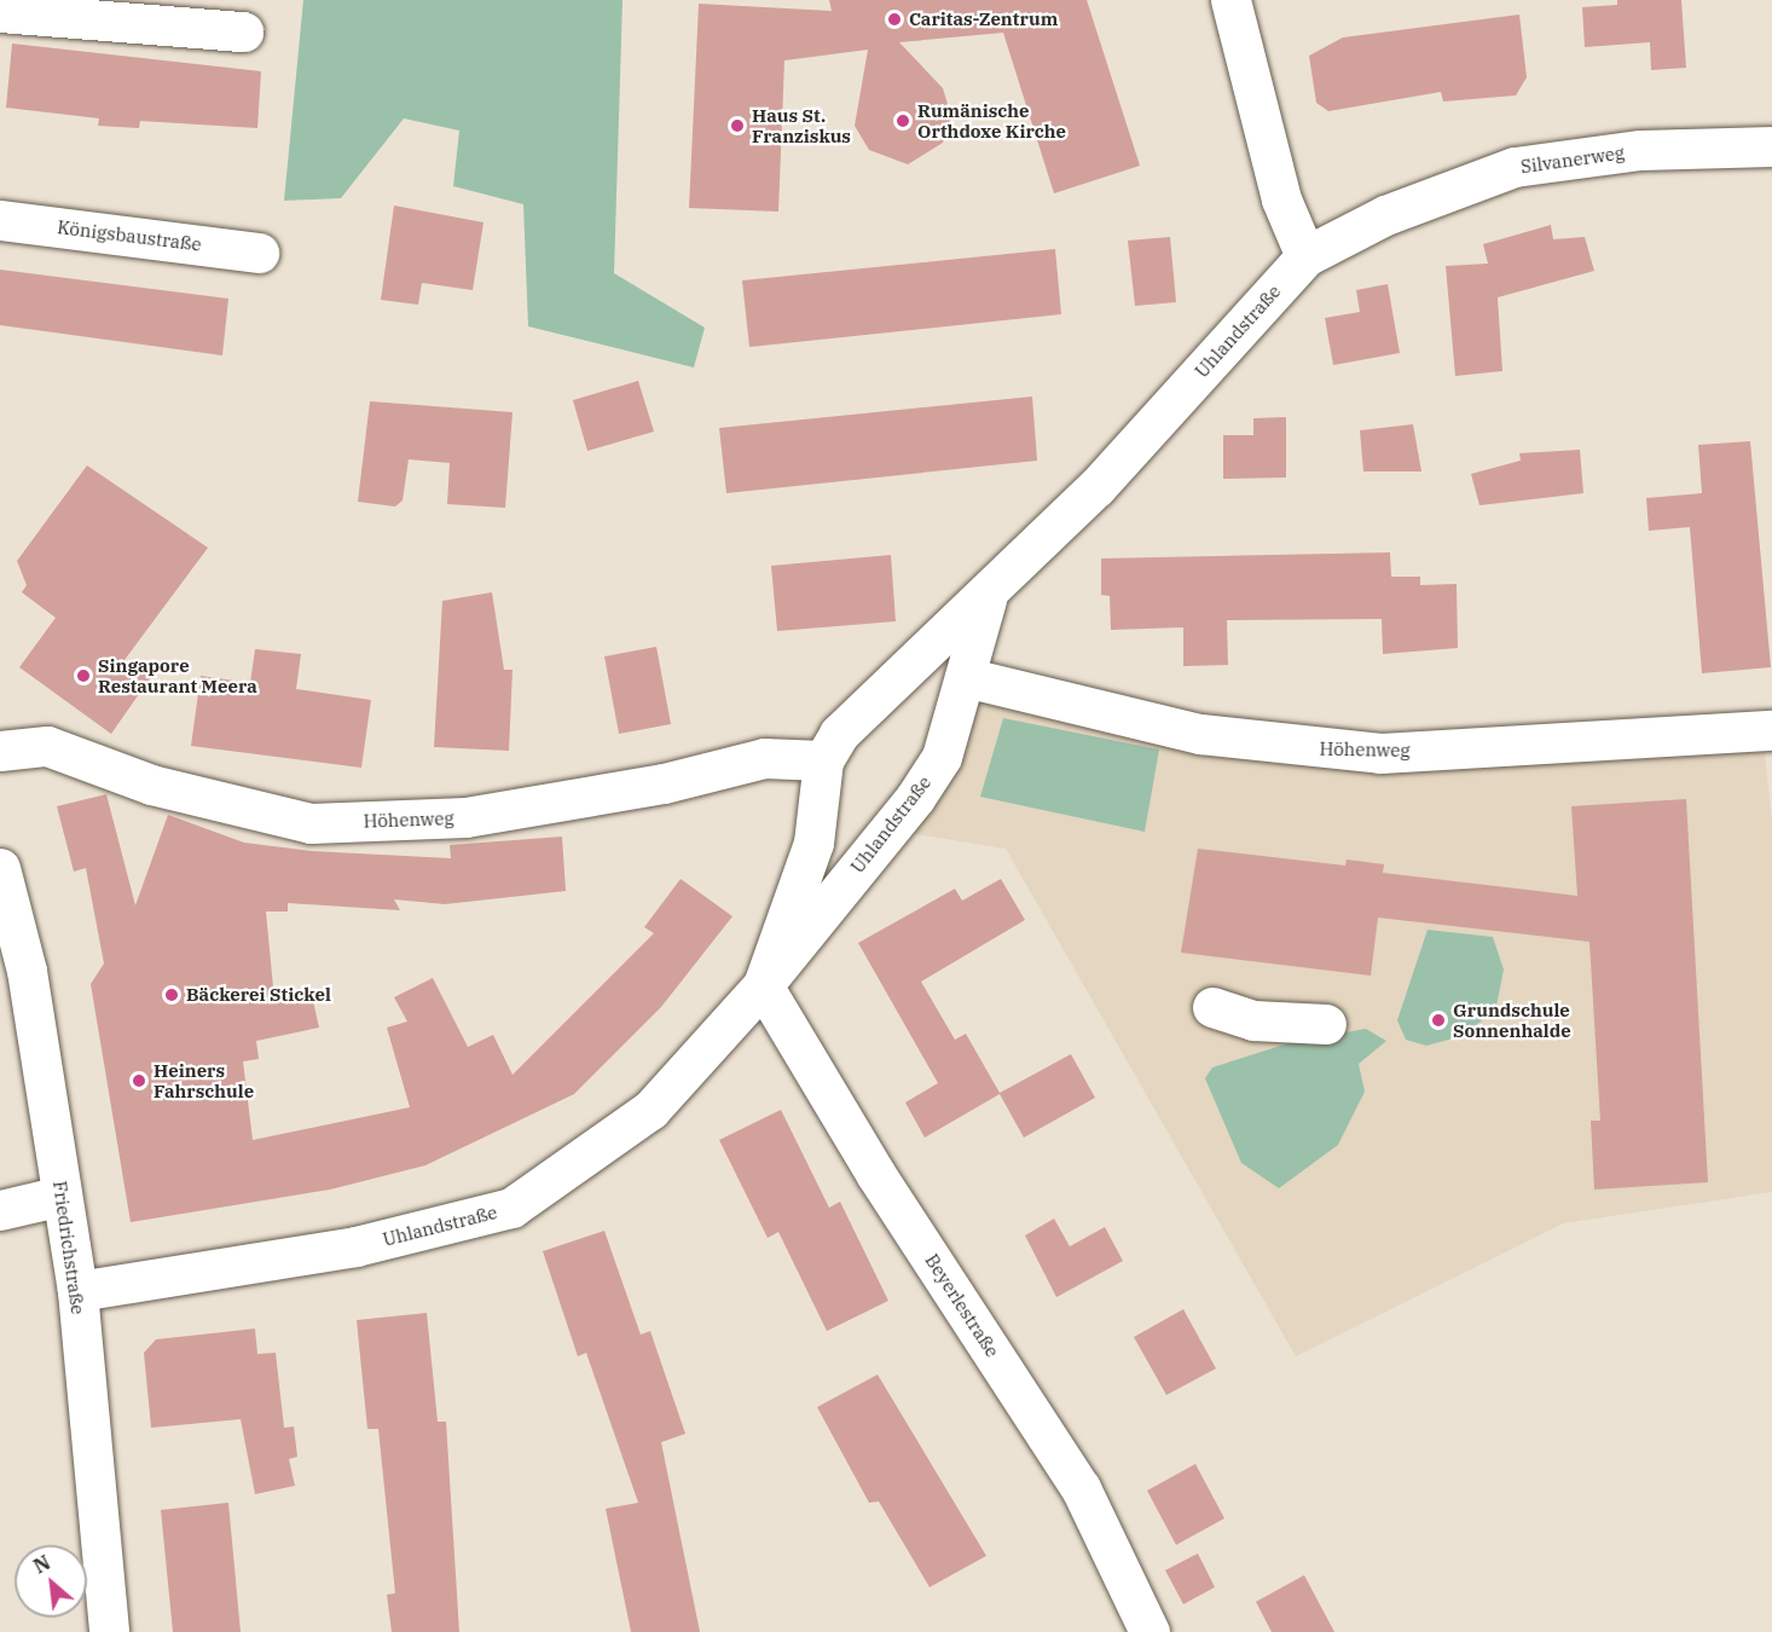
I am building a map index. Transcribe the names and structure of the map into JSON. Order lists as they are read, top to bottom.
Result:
{
  "streets": {
    "street": [
      "Silvanerweg",
      "Königsbaustraße",
      "Uhlandstraße",
      "Höhenweg",
      "Friedrichstraße",
      "Beyerlestraße"
    ]
  },
  "crossings": [
    ["Silvanerweg", "Uhlandstraße"],
    ["Uhlandstraße", "Höhenweg"],
    ["Uhlandstraße", "Friedrichstraße"],
    ["Uhlandstraße", "Beyerlestraße"]
  ],
  "places": [
    "Caritas-Zentrum",
    "Rumänische Orthdoxe Kirche",
    "Haus St. Franziskus",
    "Singapore Restaurant Meera",
    "Bäckerei Stickel",
    "Grundschule Sonnenhalde",
    "Heiners Fahrschule"
  ],
  "north": "top left"
}
